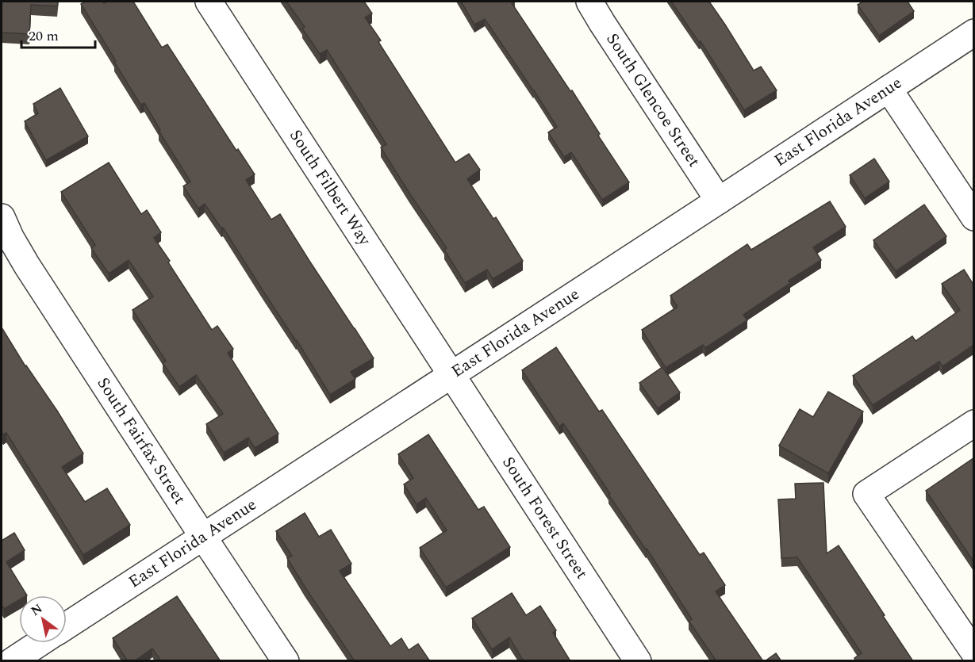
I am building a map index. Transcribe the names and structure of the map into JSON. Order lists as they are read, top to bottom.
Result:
{
  "streets": {
    "street": [
      "South Glencoe Street",
      "East Florida Avenue",
      "South Filbert Way",
      "South Fairfax Street",
      "South Forest Street"
    ]
  },
  "crossings": [
    ["South Glencoe Street", "East Florida Avenue"],
    ["East Florida Avenue", "South Filbert Way"],
    ["East Florida Avenue", "South Fairfax Street"],
    ["East Florida Avenue", "South Forest Street"],
    ["South Filbert Way", "South Forest Street"]
  ],
  "scale_bar": "20 m",
  "north": "top left"
}
